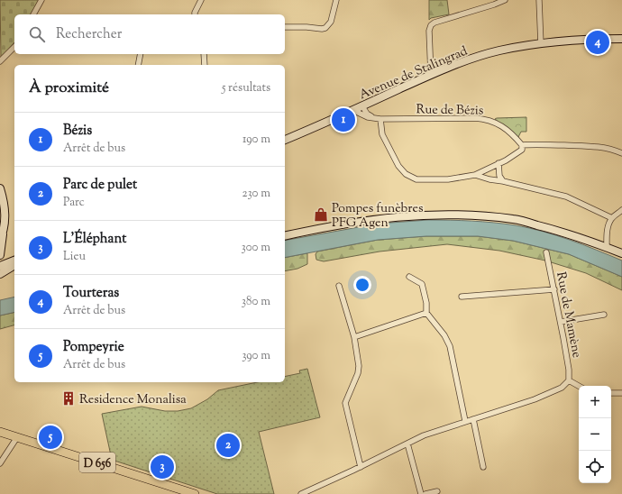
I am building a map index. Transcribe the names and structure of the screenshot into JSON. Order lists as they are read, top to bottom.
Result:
{
  "streets": {
    "main road": ["D 656"],
    "street": ["Avenue de Stalingrad", "Rue de Bézis", "Rue de Mamène"]
  },
  "crossings": [
    ["Avenue de Stalingrad", "Rue de Bézis"]
  ],
  "places": {
    "shop": ["Pompes funèbres PFG Agen"],
    "building": ["Residence Monalisa"]
  },
  "page": {
    "search": "Rechercher",
    "pins": [
      "4",
      "1",
      "5",
      "2",
      "3"
    ],
    "heading": ["À proximité", "5 résultats"],
    "list": [
      {
        "mark": "1",
        "name": "Bézis",
        "note": "Arrêt de bus",
        "value": "190 m"
      },
      {
        "mark": "2",
        "name": "Parc de pulet",
        "note": "Parc",
        "value": "230 m"
      },
      {
        "mark": "3",
        "name": "L'Éléphant",
        "note": "Lieu",
        "value": "300 m"
      },
      {
        "mark": "4",
        "name": "Tourteras",
        "note": "Arrêt de bus",
        "value": "380 m"
      },
      {
        "mark": "5",
        "name": "Pompeyrie",
        "note": "Arrêt de bus",
        "value": "390 m"
      }
    ],
    "map_buttons": ["+", "−"]
  }
}
